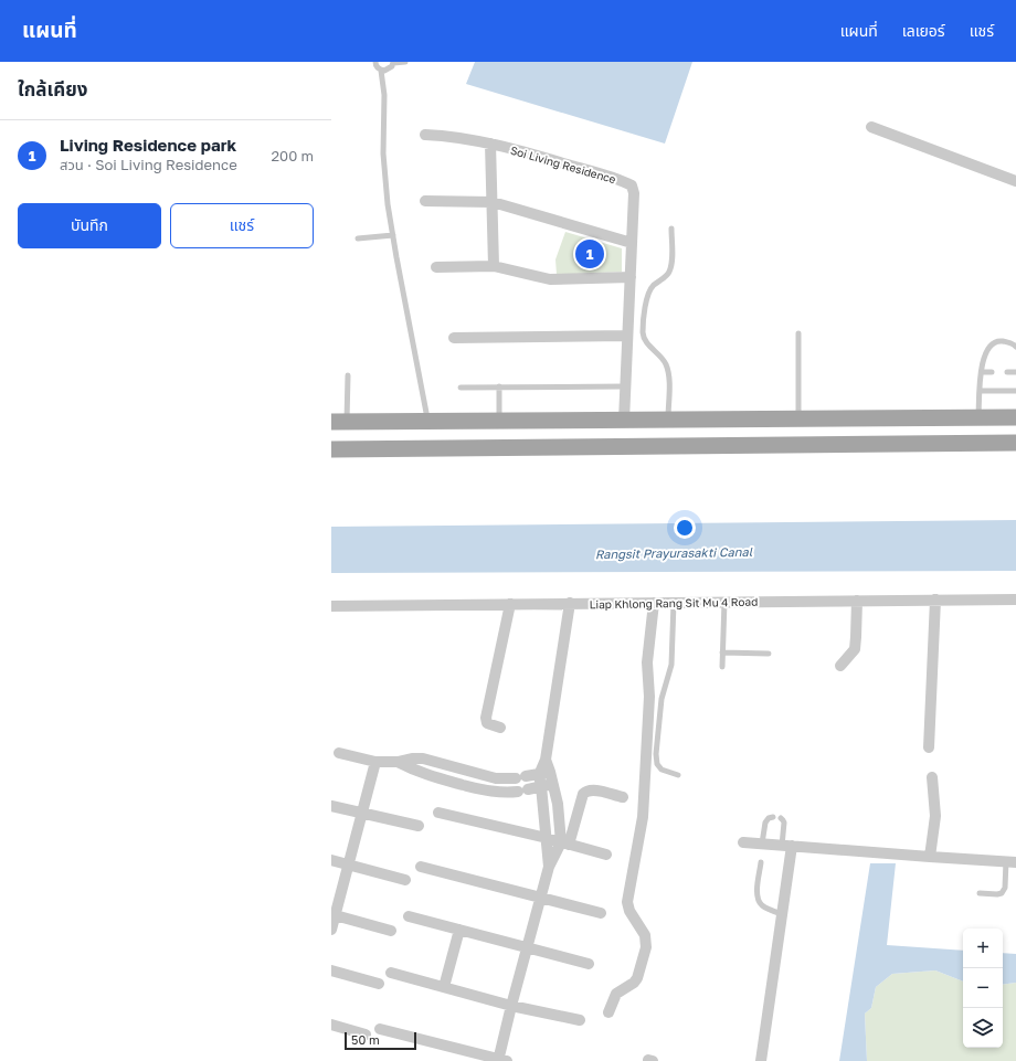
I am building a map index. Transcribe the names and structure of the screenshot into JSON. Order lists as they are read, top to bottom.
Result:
{
  "streets": {
    "street": ["Soi Living Residence", "Liap Khlong Rang Sit Mu 4 Road"]
  },
  "water": ["Rangsit Prayurasakti Canal"],
  "scale_bar": "50 m",
  "page": {
    "header": "แผนที่",
    "nav": ["แผนที่", "เลเยอร์", "แชร์"],
    "heading": "ใกล้เคียง",
    "list": [
      {
        "mark": "1",
        "name": "Living Residence park",
        "note": "สวน · Soi Living Residence",
        "value": "200 m"
      }
    ],
    "buttons": ["บันทึก", "แชร์"],
    "pins": "1",
    "map_buttons": ["+", "−"],
    "scale": "50 m"
  }
}
